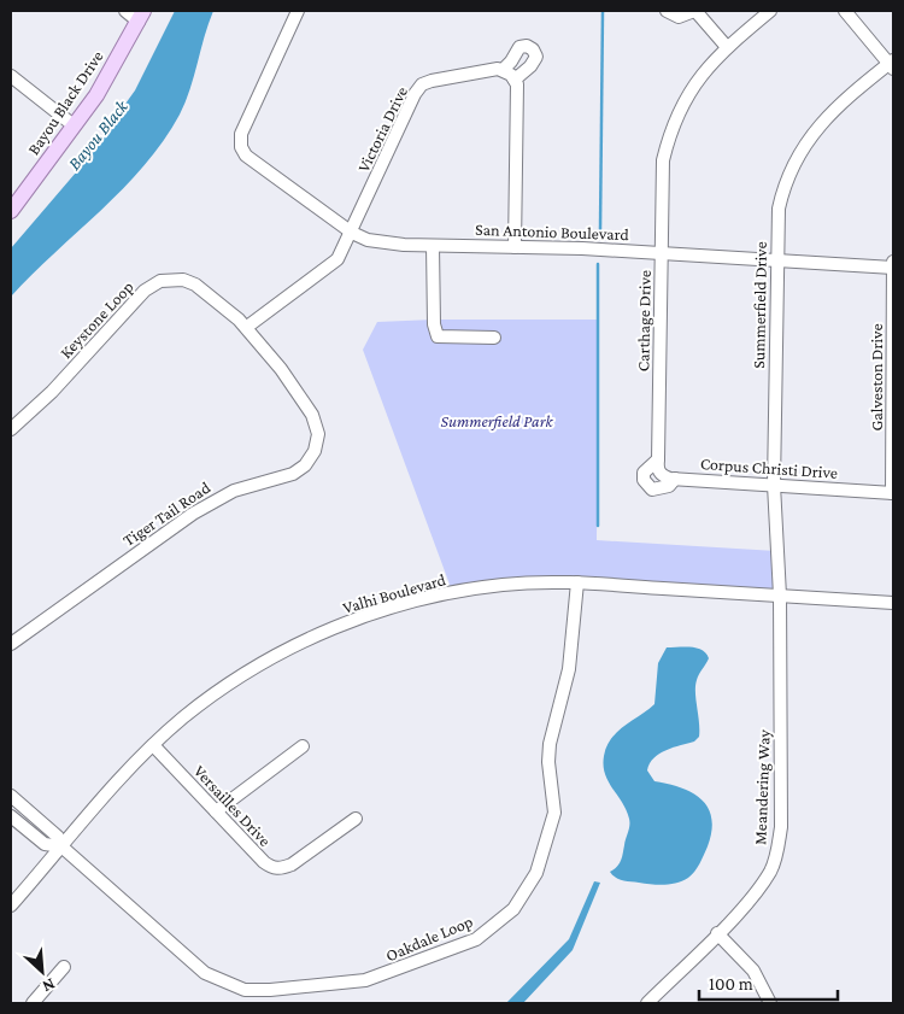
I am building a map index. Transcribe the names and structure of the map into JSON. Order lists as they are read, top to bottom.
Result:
{
  "streets": {
    "main road": ["Bayou Black Drive"],
    "street": [
      "Victoria Drive",
      "San Antonio Boulevard",
      "Summerfield Drive",
      "Keystone Loop",
      "Carthage Drive",
      "Galveston Drive",
      "Corpus Christi Drive",
      "Tiger Tail Road",
      "Valhi Boulevard",
      "Meandering Way",
      "Versailles Drive",
      "Oakdale Loop"
    ]
  },
  "crossings": [
    ["Victoria Drive", "San Antonio Boulevard"],
    ["Victoria Drive", "Keystone Loop"],
    ["Victoria Drive", "Tiger Tail Road"],
    ["San Antonio Boulevard", "Summerfield Drive"],
    ["San Antonio Boulevard", "Carthage Drive"],
    ["San Antonio Boulevard", "Galveston Drive"],
    ["Summerfield Drive", "Corpus Christi Drive"],
    ["Summerfield Drive", "Valhi Boulevard"],
    ["Summerfield Drive", "Meandering Way"],
    ["Keystone Loop", "Tiger Tail Road"],
    ["Carthage Drive", "Corpus Christi Drive"],
    ["Galveston Drive", "Corpus Christi Drive"],
    ["Valhi Boulevard", "Meandering Way"],
    ["Valhi Boulevard", "Versailles Drive"],
    ["Valhi Boulevard", "Oakdale Loop"]
  ],
  "water": ["Bayou Black"],
  "parks": ["Summerfield Park"],
  "scale_bar": "100 m",
  "north": "bottom right"
}
